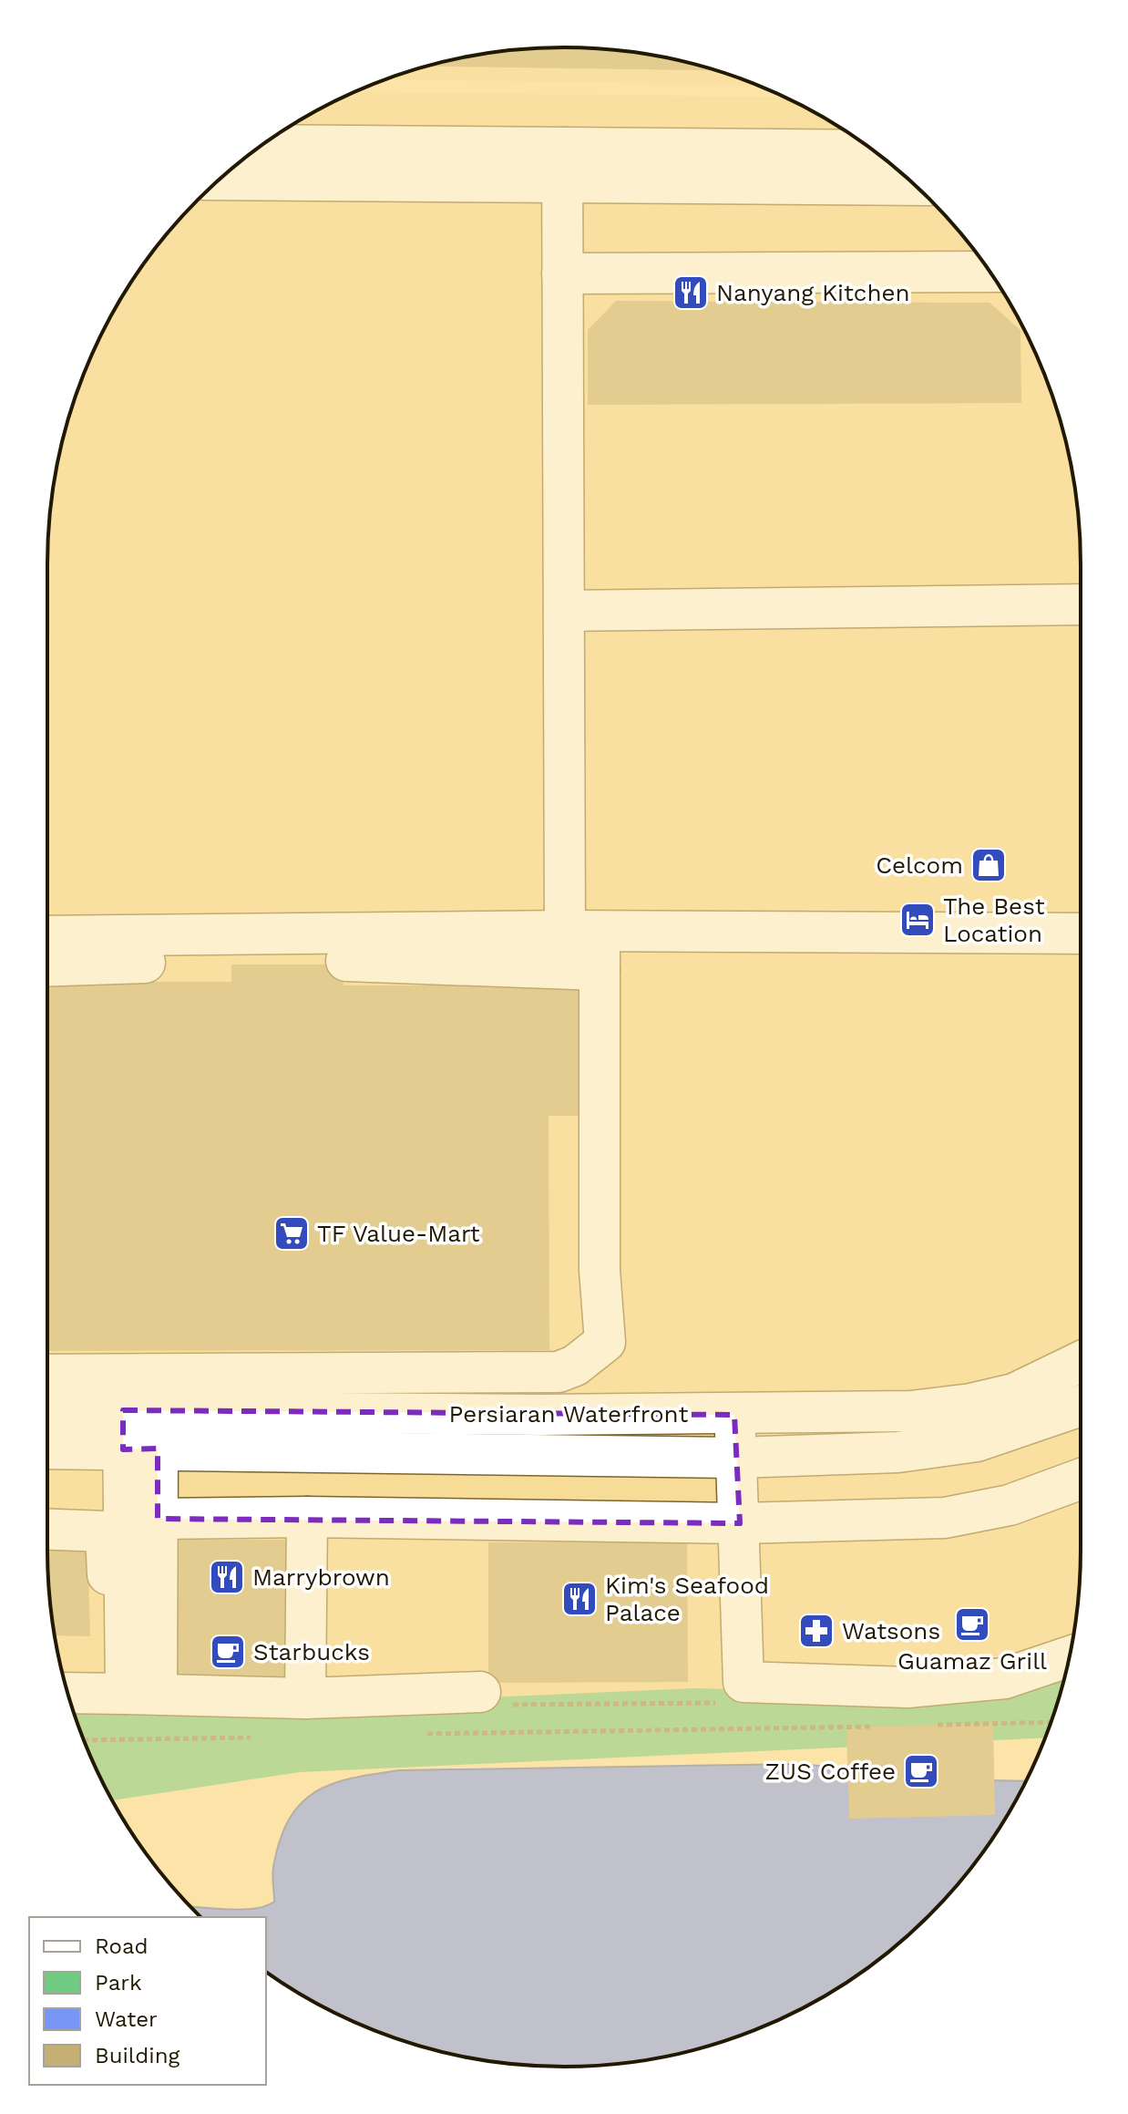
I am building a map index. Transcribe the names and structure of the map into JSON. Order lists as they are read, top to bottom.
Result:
{
  "streets": {
    "street": ["Persiaran Waterfront"]
  },
  "places": {
    "restaurant": ["Nanyang Kitchen", "Marrybrown", "Kim's Seafood Palace"],
    "shop": ["Celcom"],
    "hotel": ["The Best Location"],
    "supermarket": ["TF Value-Mart"],
    "cafe": ["Guamaz Grill", "Starbucks", "ZUS Coffee"],
    "pharmacy": ["Watsons"]
  },
  "legend": [
    "Road",
    "Park",
    "Water",
    "Building"
  ]
}
